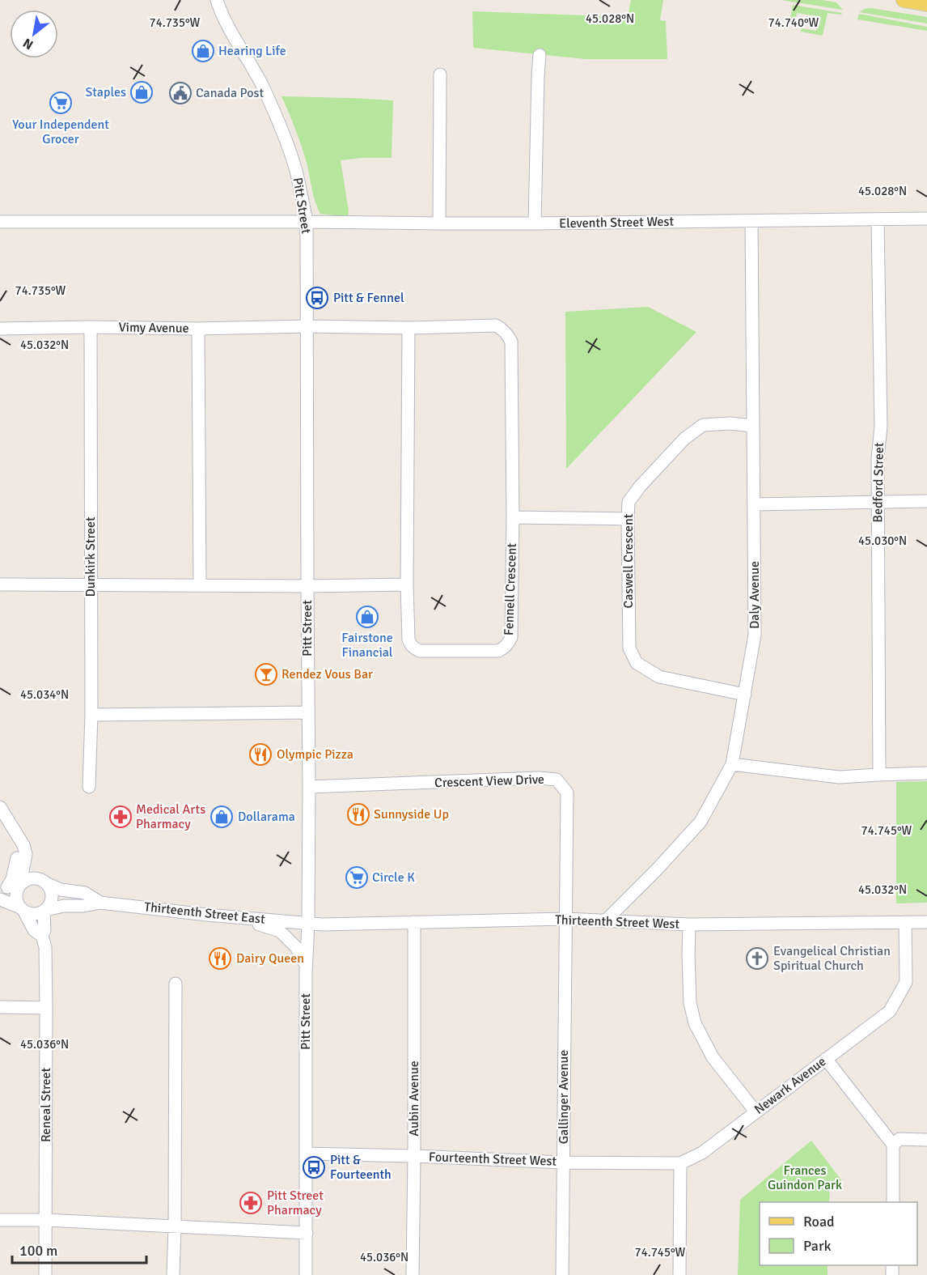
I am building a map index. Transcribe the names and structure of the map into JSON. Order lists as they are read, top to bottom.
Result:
{
  "streets": {
    "street": [
      "Pitt Street",
      "Eleventh Street West",
      "Vimy Avenue",
      "Bedford Street",
      "Dunkirk Street",
      "Caswell Crescent",
      "Fennell Crescent",
      "Daly Avenue",
      "Crescent View Drive",
      "Thirteenth Street East",
      "Thirteenth Street West",
      "Newark Avenue",
      "Gallinger Avenue",
      "Aubin Avenue",
      "Reneal Street",
      "Fourteenth Street West"
    ]
  },
  "crossings": [
    ["Pitt Street", "Eleventh Street West"],
    ["Pitt Street", "Vimy Avenue"],
    ["Pitt Street", "Fennell Crescent"],
    ["Pitt Street", "Crescent View Drive"],
    ["Pitt Street", "Thirteenth Street East"],
    ["Pitt Street", "Thirteenth Street West"],
    ["Pitt Street", "Fourteenth Street West"],
    ["Eleventh Street West", "Bedford Street"],
    ["Eleventh Street West", "Daly Avenue"],
    ["Vimy Avenue", "Dunkirk Street"],
    ["Vimy Avenue", "Fennell Crescent"],
    ["Caswell Crescent", "Daly Avenue"],
    ["Daly Avenue", "Thirteenth Street West"],
    ["Crescent View Drive", "Thirteenth Street West"],
    ["Crescent View Drive", "Gallinger Avenue"],
    ["Thirteenth Street East", "Thirteenth Street West"],
    ["Thirteenth Street East", "Reneal Street"],
    ["Thirteenth Street West", "Newark Avenue"],
    ["Thirteenth Street West", "Gallinger Avenue"],
    ["Thirteenth Street West", "Aubin Avenue"],
    ["Newark Avenue", "Fourteenth Street West"],
    ["Gallinger Avenue", "Fourteenth Street West"],
    ["Aubin Avenue", "Fourteenth Street West"]
  ],
  "parks": ["Frances Guindon Park"],
  "places": {
    "shop": [
      "Hearing Life",
      "Staples",
      "Fairstone Financial",
      "Dollarama"
    ],
    "public building": ["Canada Post"],
    "supermarket": ["Your Independent Grocer", "Circle K"],
    "bus stop": ["Pitt & Fennel", "Pitt & Fourteenth"],
    "bar": ["Rendez Vous Bar"],
    "restaurant": ["Olympic Pizza", "Sunnyside Up", "Dairy Queen"],
    "pharmacy": ["Medical Arts Pharmacy", "Pitt Street Pharmacy"],
    "church": ["Evangelical Christian Spiritual Church"]
  },
  "legend": ["Road", "Park"],
  "scale_bar": "100 m",
  "north": "bottom left",
  "coordinates": [
    "45.028°N",
    "74.740°W",
    "74.735°W",
    "45.032°N",
    "45.030°N",
    "45.034°N",
    "74.745°W",
    "45.036°N"
  ]
}
